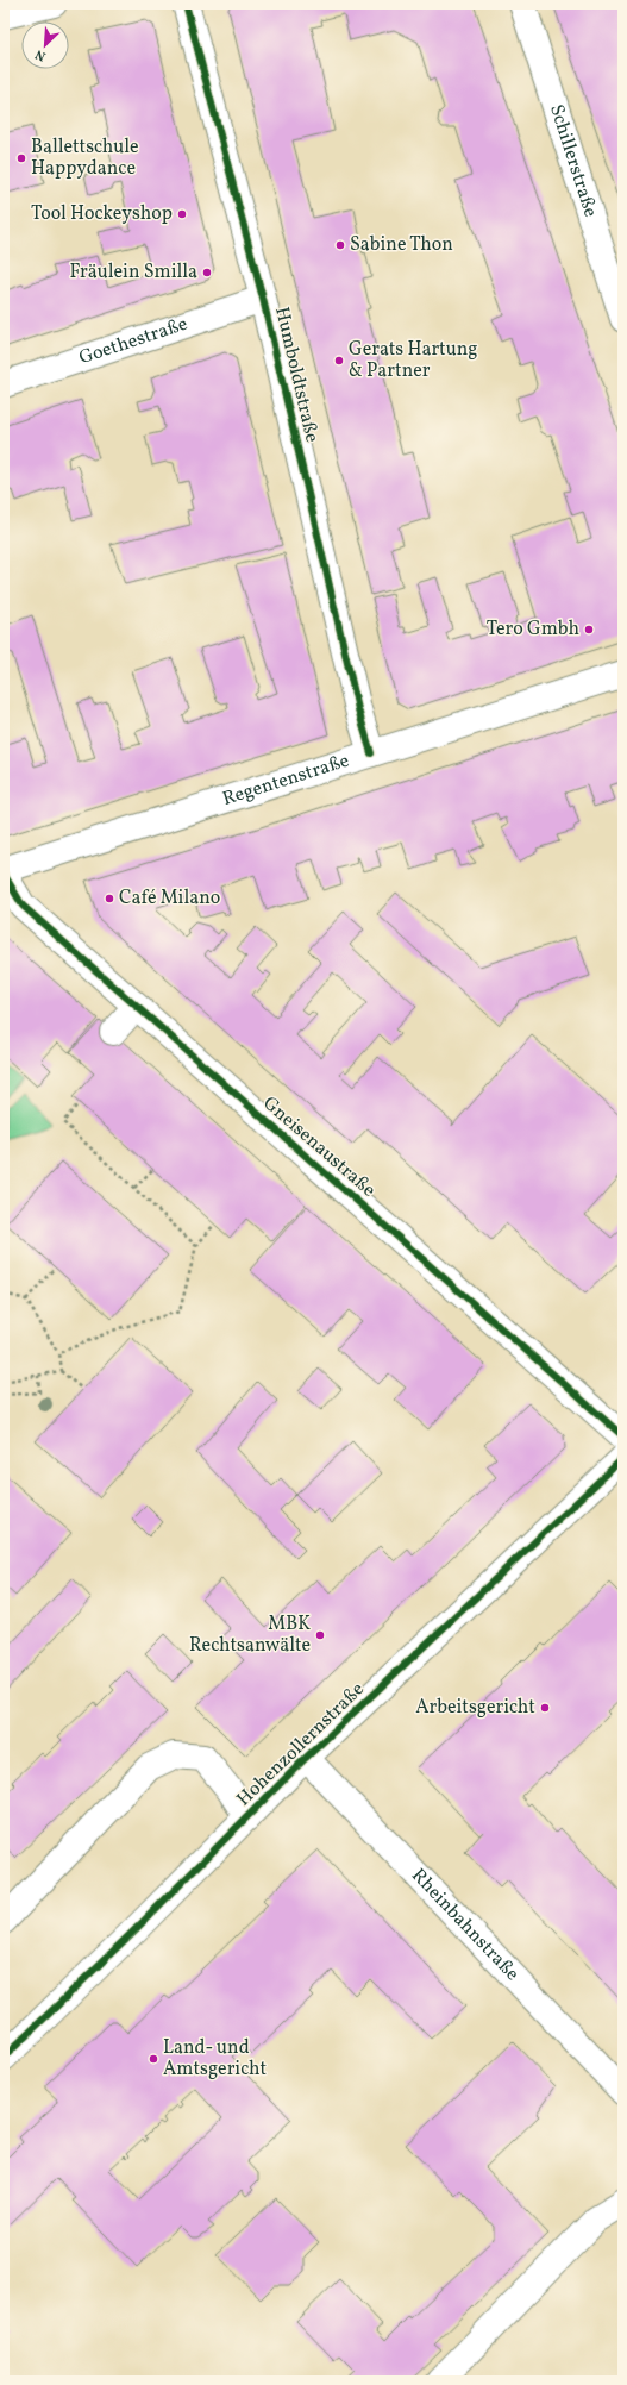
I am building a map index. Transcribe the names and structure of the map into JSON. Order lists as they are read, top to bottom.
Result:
{
  "streets": {
    "street": [
      "Schillerstraße",
      "Goethestraße",
      "Humboldtstraße",
      "Regentenstraße",
      "Gneisenaustraße",
      "Hohenzollernstraße",
      "Rheinbahnstraße"
    ]
  },
  "crossings": [
    ["Goethestraße", "Humboldtstraße"],
    ["Humboldtstraße", "Regentenstraße"],
    ["Hohenzollernstraße", "Rheinbahnstraße"]
  ],
  "places": [
    "Ballettschule Happydance",
    "Tool Hockeyshop",
    "Sabine Thon",
    "Fräulein Smilla",
    "Gerats Hartung & Partner",
    "Tero Gmbh",
    "Café Milano",
    "MBK Rechtsanwälte",
    "Arbeitsgericht",
    "Land- und Amtsgericht"
  ],
  "north": "bottom left"
}
